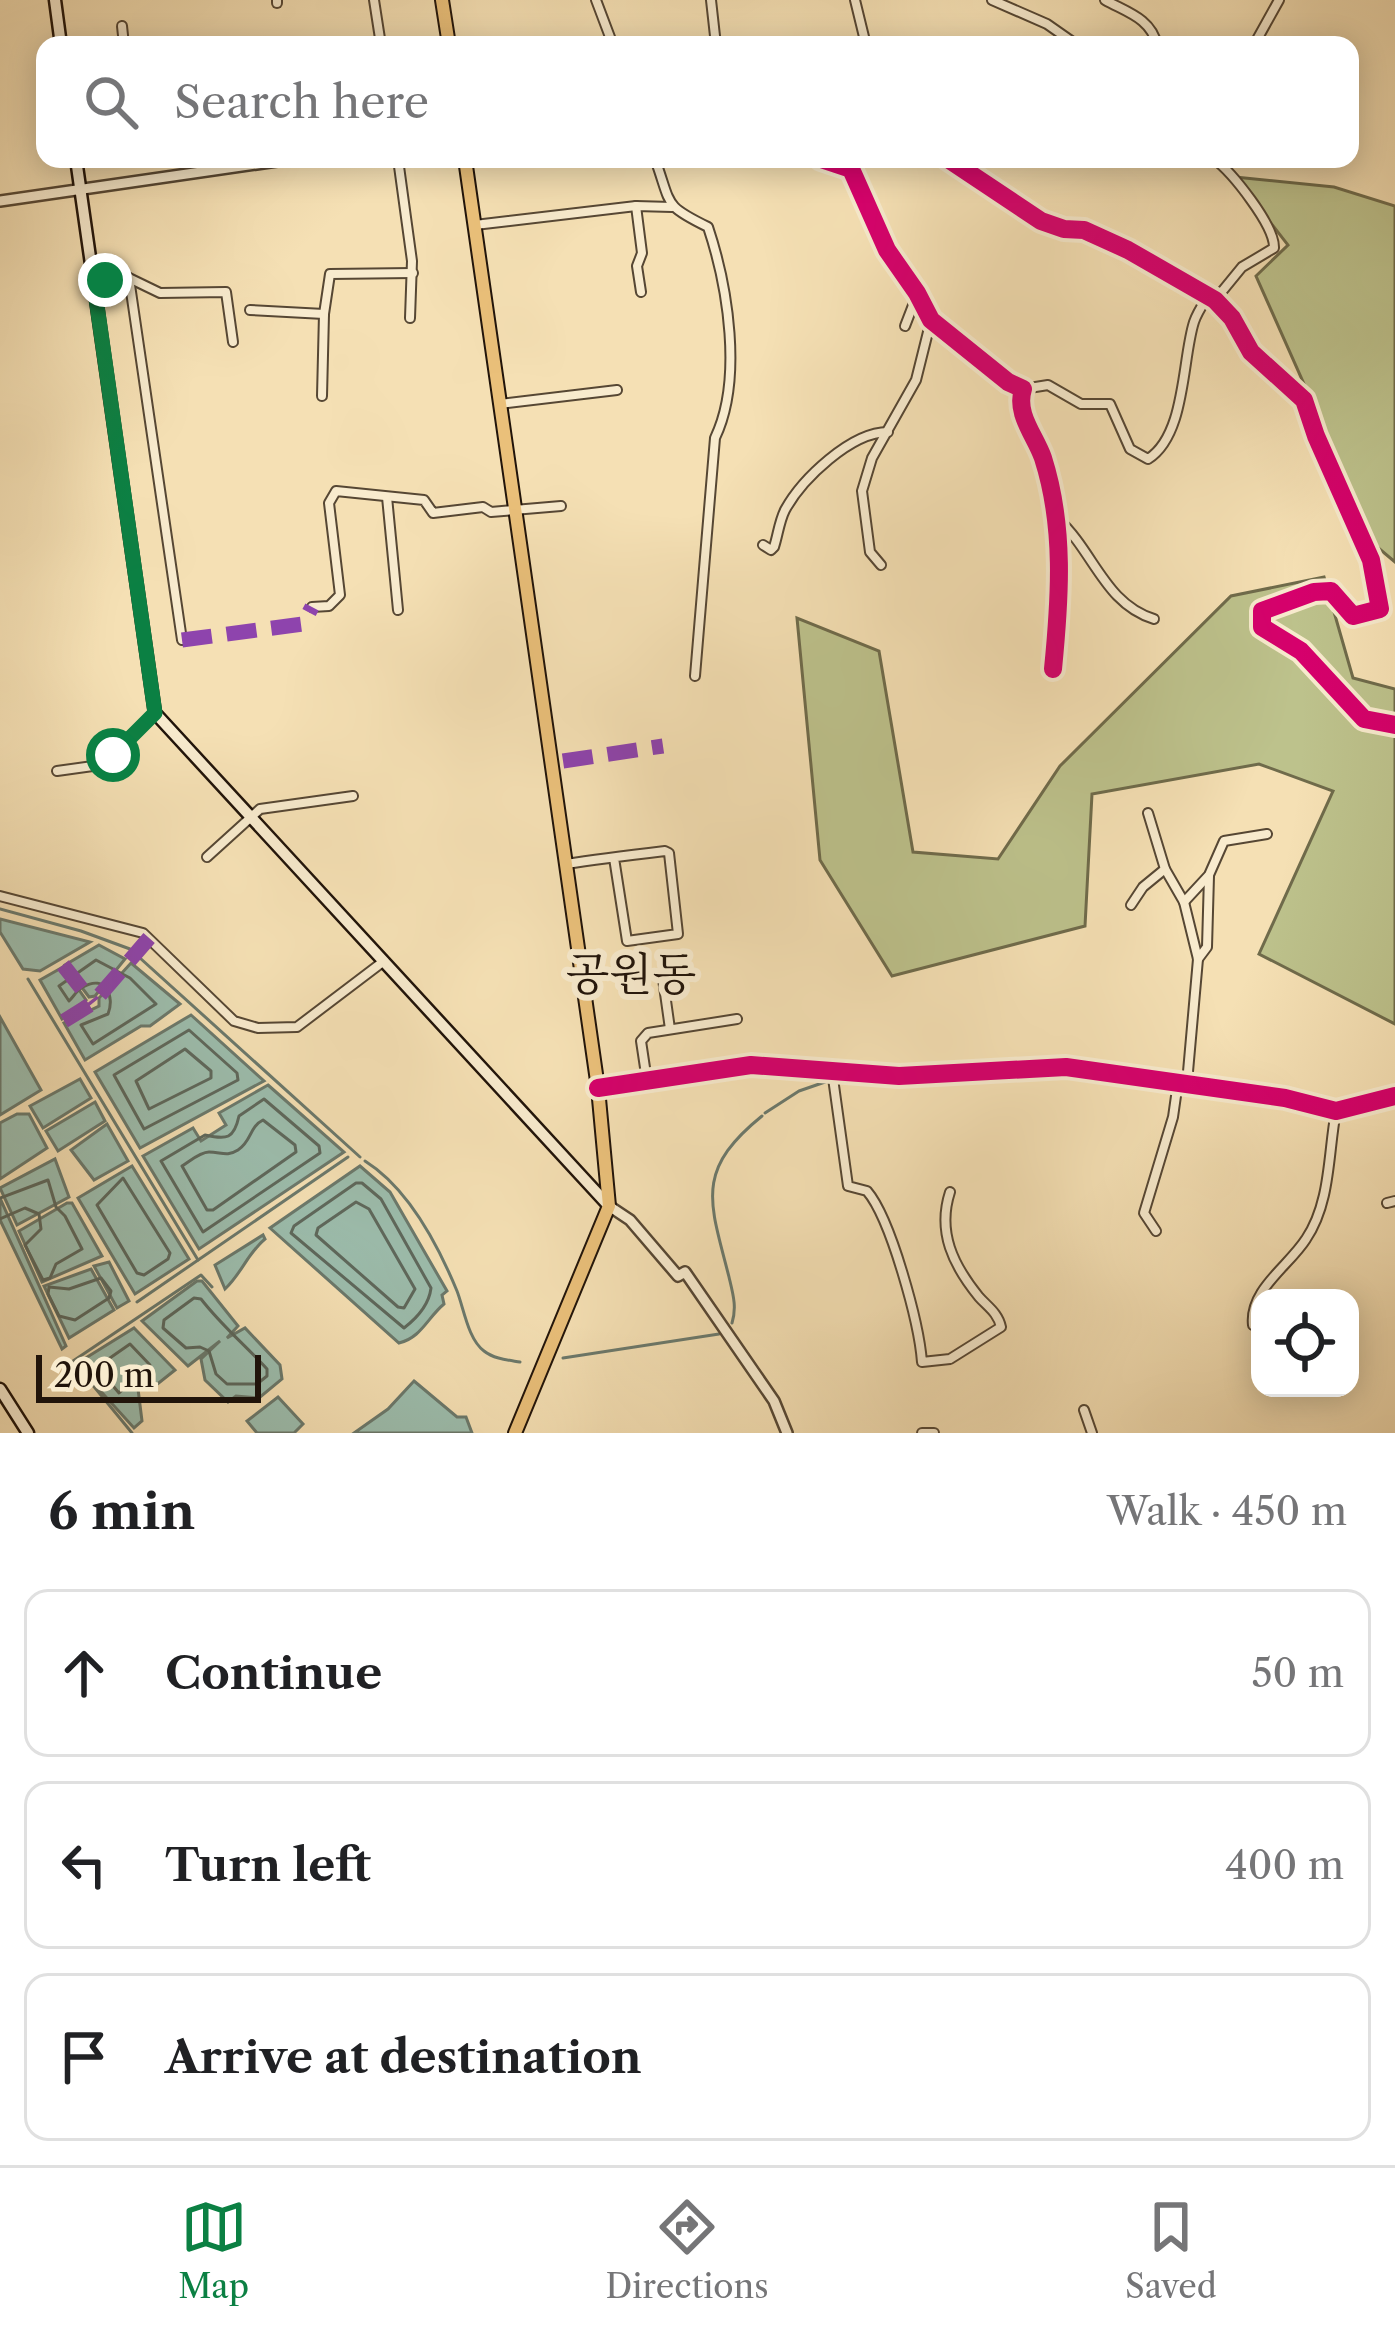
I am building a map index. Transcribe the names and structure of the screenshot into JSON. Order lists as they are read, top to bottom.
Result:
{
  "districts": ["공원동"],
  "scale_bar": "200 m",
  "page": {
    "search": "Search here",
    "scale": "200 m",
    "heading": ["6 min", "Walk · 450 m"],
    "list": [
      ["Continue", "50 m"],
      ["Turn left", "400 m"],
      "Arrive at destination"
    ],
    "nav": ["Map", "Directions", "Saved"]
  }
}
